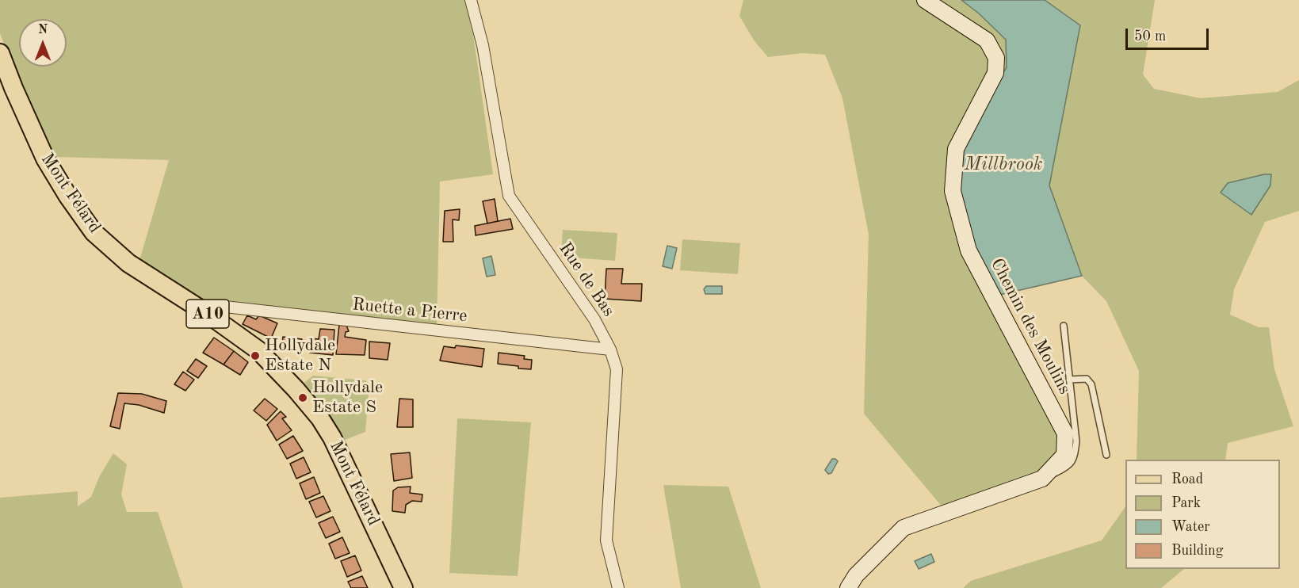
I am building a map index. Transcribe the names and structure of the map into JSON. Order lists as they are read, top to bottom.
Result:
{
  "streets": {
    "main road": ["Mont Félard", "A10"],
    "street": ["Rue de Bas", "Ruette a Pierre", "Chemin des Moulins"]
  },
  "crossings": [
    ["Mont Félard", "Ruette a Pierre"],
    ["Rue de Bas", "Ruette a Pierre"]
  ],
  "water": ["Millbrook"],
  "places": ["Hollydale Estate N", "Hollydale Estate S"],
  "legend": [
    "Road",
    "Park",
    "Water",
    "Building"
  ],
  "scale_bar": "50 m",
  "north": "top"
}
